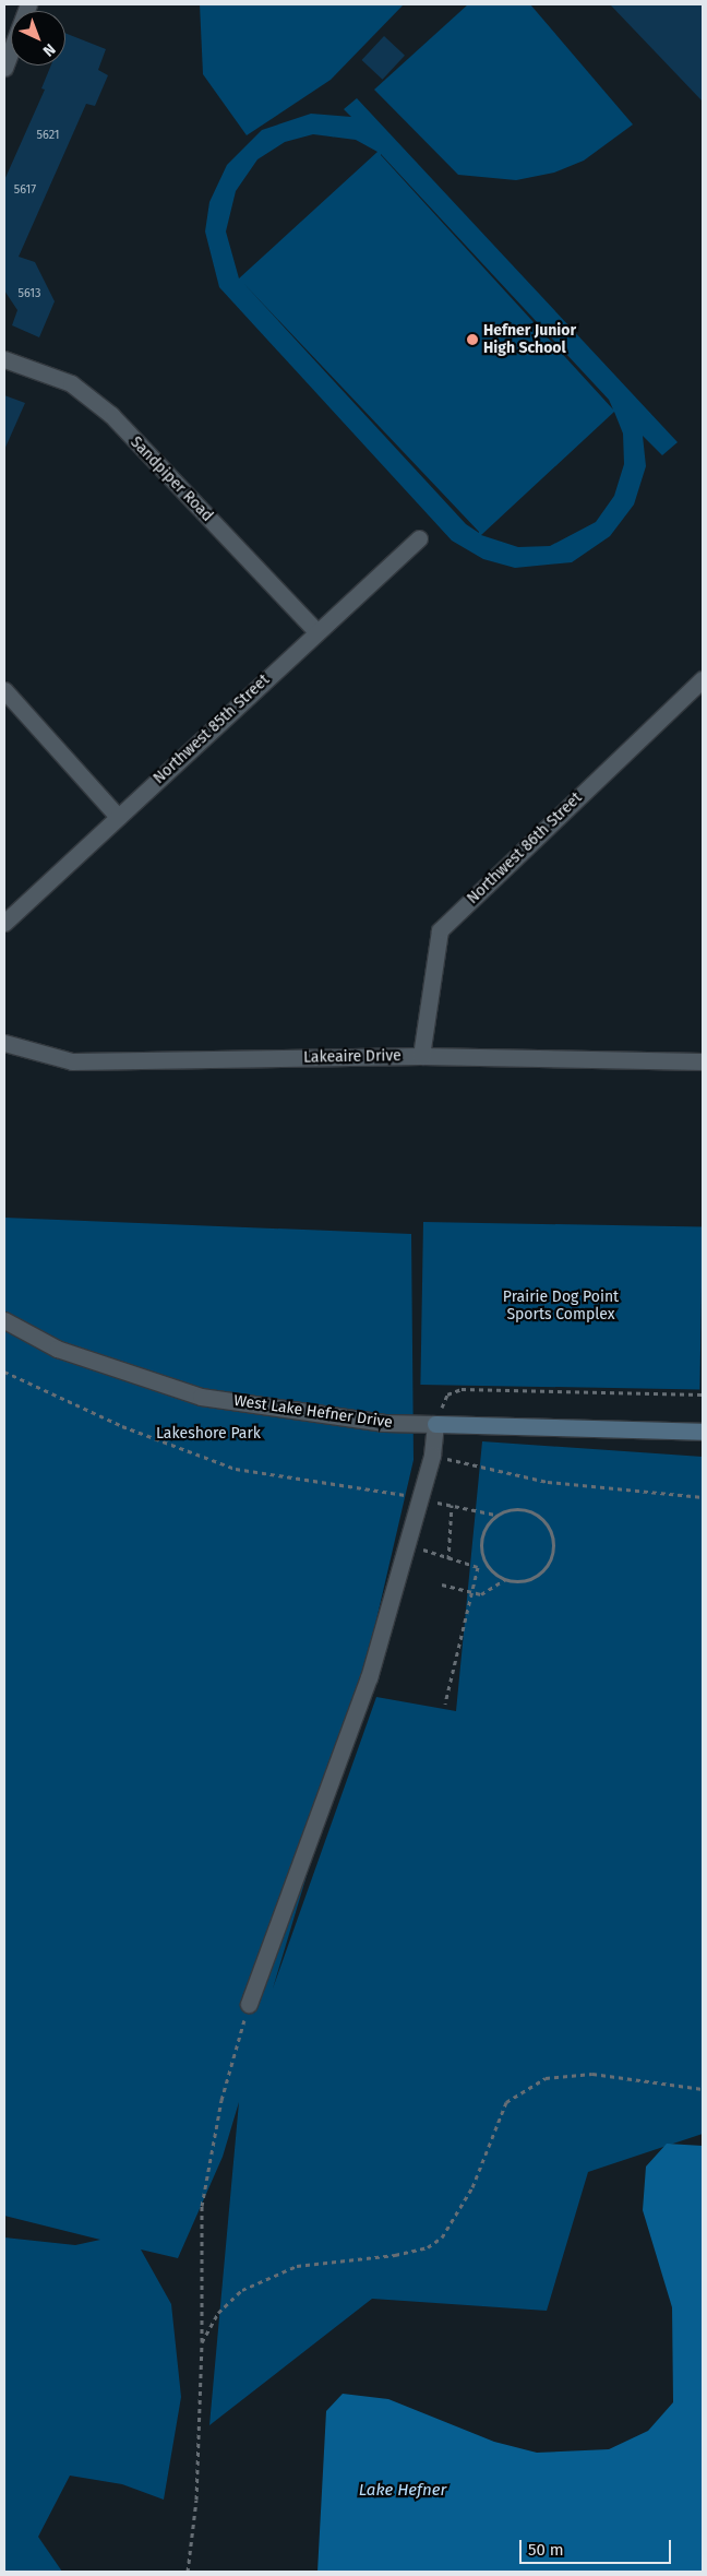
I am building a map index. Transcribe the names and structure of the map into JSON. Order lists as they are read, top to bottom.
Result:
{
  "streets": {
    "street": [
      "Sandpiper Road",
      "Northwest 85th Street",
      "Northwest 86th Street",
      "Lakeaire Drive",
      "West Lake Hefner Drive"
    ]
  },
  "crossings": [
    ["Sandpiper Road", "Northwest 85th Street"],
    ["Northwest 86th Street", "Lakeaire Drive"]
  ],
  "water": ["Lake Hefner"],
  "parks": ["Prairie Dog Point Sports Complex", "Lakeshore Park"],
  "places": ["Hefner Junior High School"],
  "house_numbers": ["5621", "5617", "5613"],
  "scale_bar": "50 m",
  "north": "bottom right"
}
